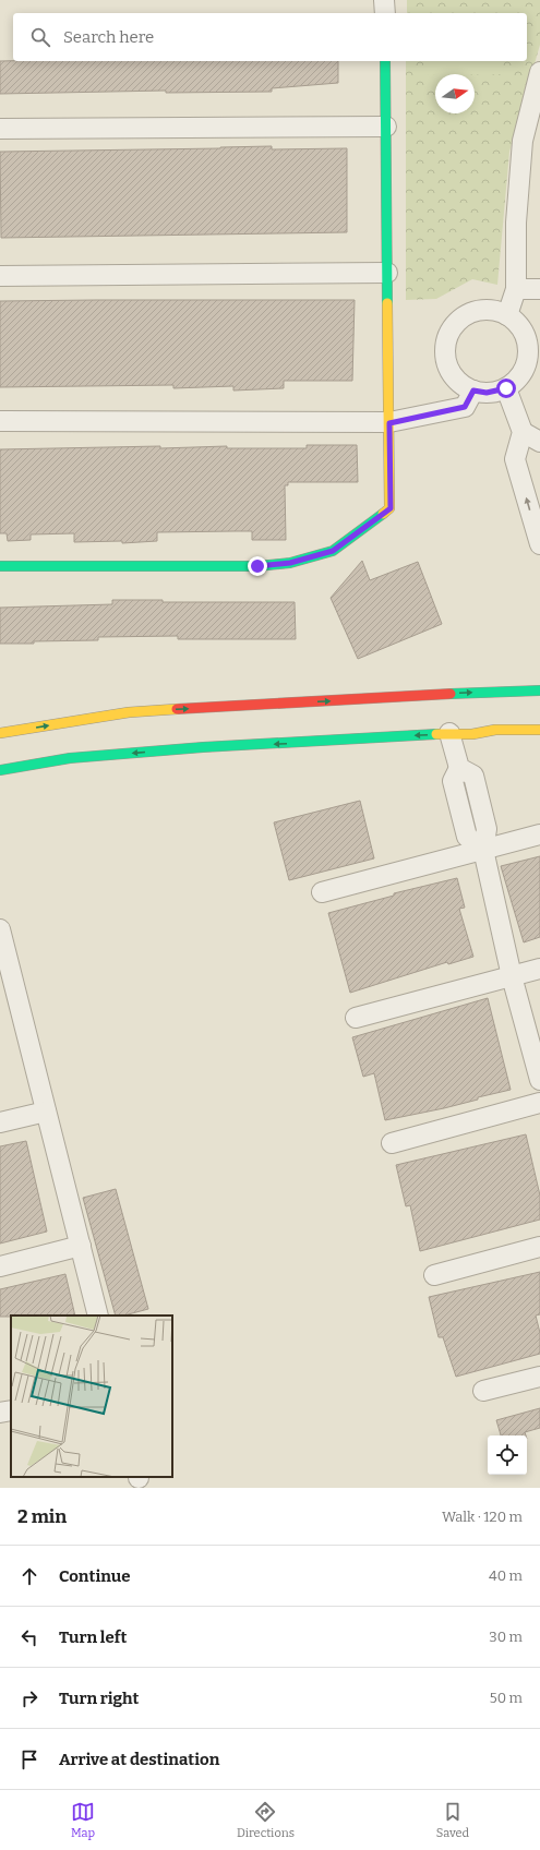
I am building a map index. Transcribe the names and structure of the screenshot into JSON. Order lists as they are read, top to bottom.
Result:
{
  "north": "right",
  "page": {
    "search": "Search here",
    "heading": ["2 min", "Walk · 120 m"],
    "list": [
      ["Continue", "40 m"],
      ["Turn left", "30 m"],
      ["Turn right", "50 m"],
      "Arrive at destination"
    ],
    "nav": ["Map", "Directions", "Saved"]
  }
}
